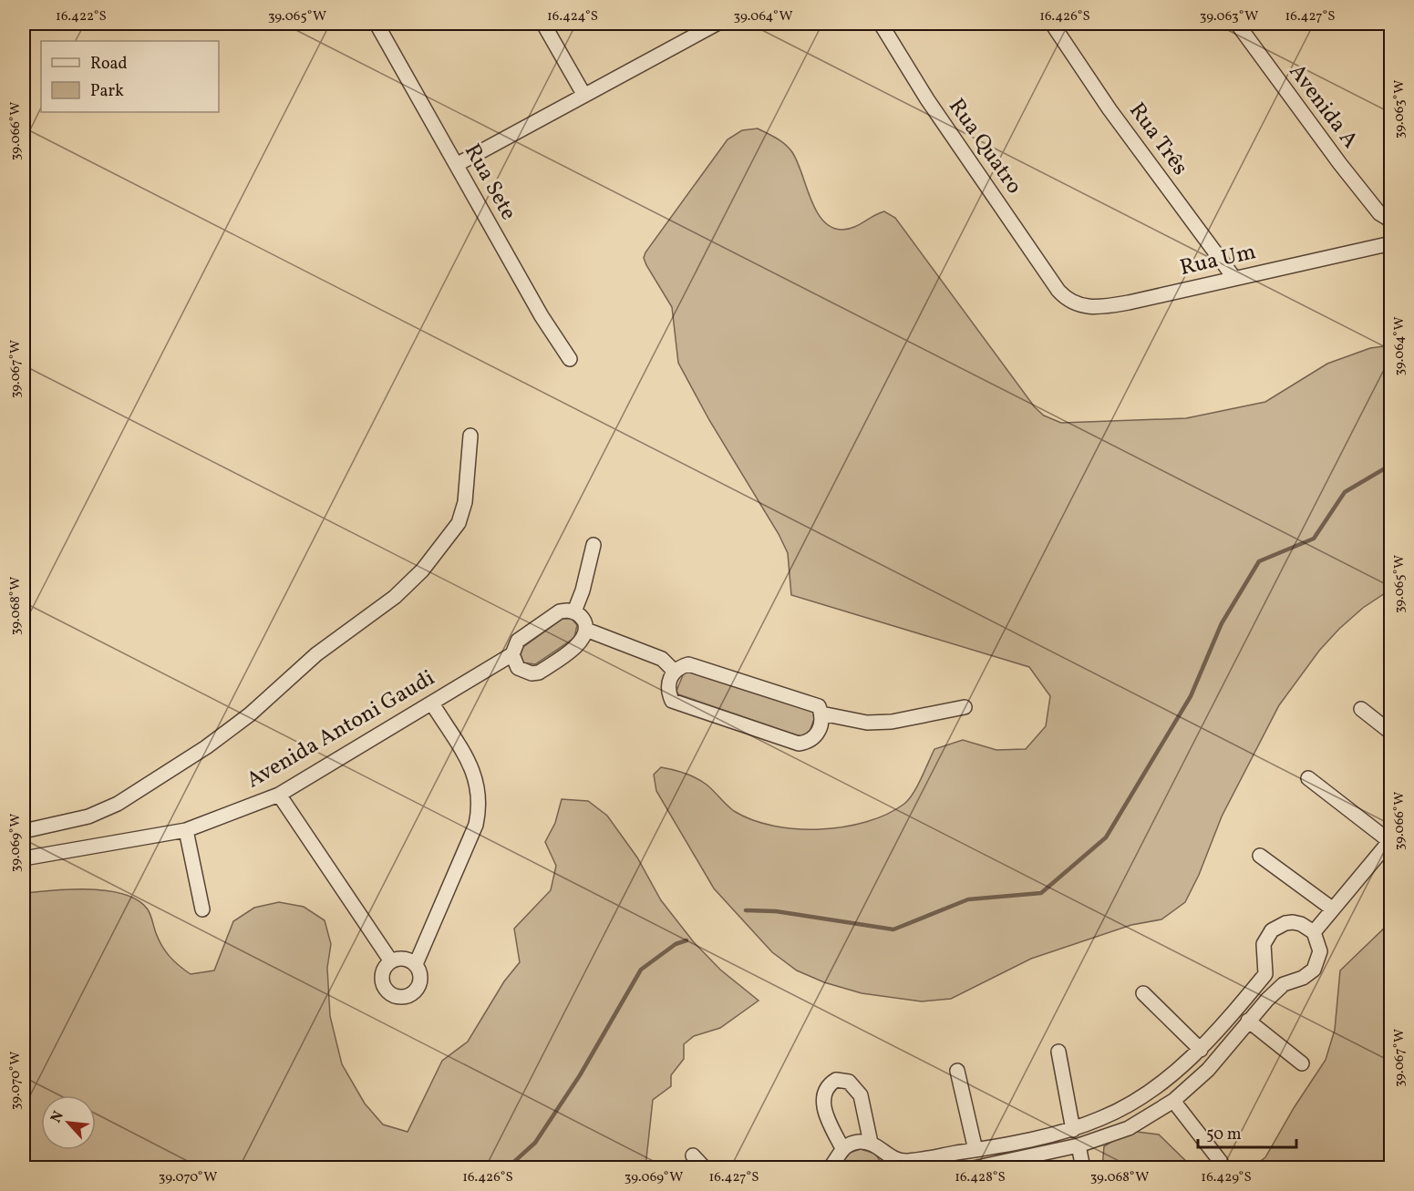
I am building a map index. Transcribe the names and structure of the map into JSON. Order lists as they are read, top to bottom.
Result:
{
  "streets": {
    "street": [
      "Avenida A",
      "Rua Três",
      "Rua Quatro",
      "Rua Sete",
      "Rua Um",
      "Avenida Antoni Gaudi"
    ]
  },
  "crossings": [
    ["Avenida A", "Rua Um"],
    ["Rua Três", "Rua Um"],
    ["Rua Quatro", "Rua Um"]
  ],
  "legend": ["Road", "Park"],
  "scale_bar": "50 m",
  "north": "top left",
  "coordinates": [
    "16.422°S",
    "39.065°W",
    "16.424°S",
    "39.064°W",
    "16.426°S",
    "39.063°W",
    "16.427°S",
    "39.066°W",
    "39.067°W",
    "39.068°W",
    "39.069°W",
    "39.070°W",
    "16.428°S",
    "16.429°S"
  ]
}
